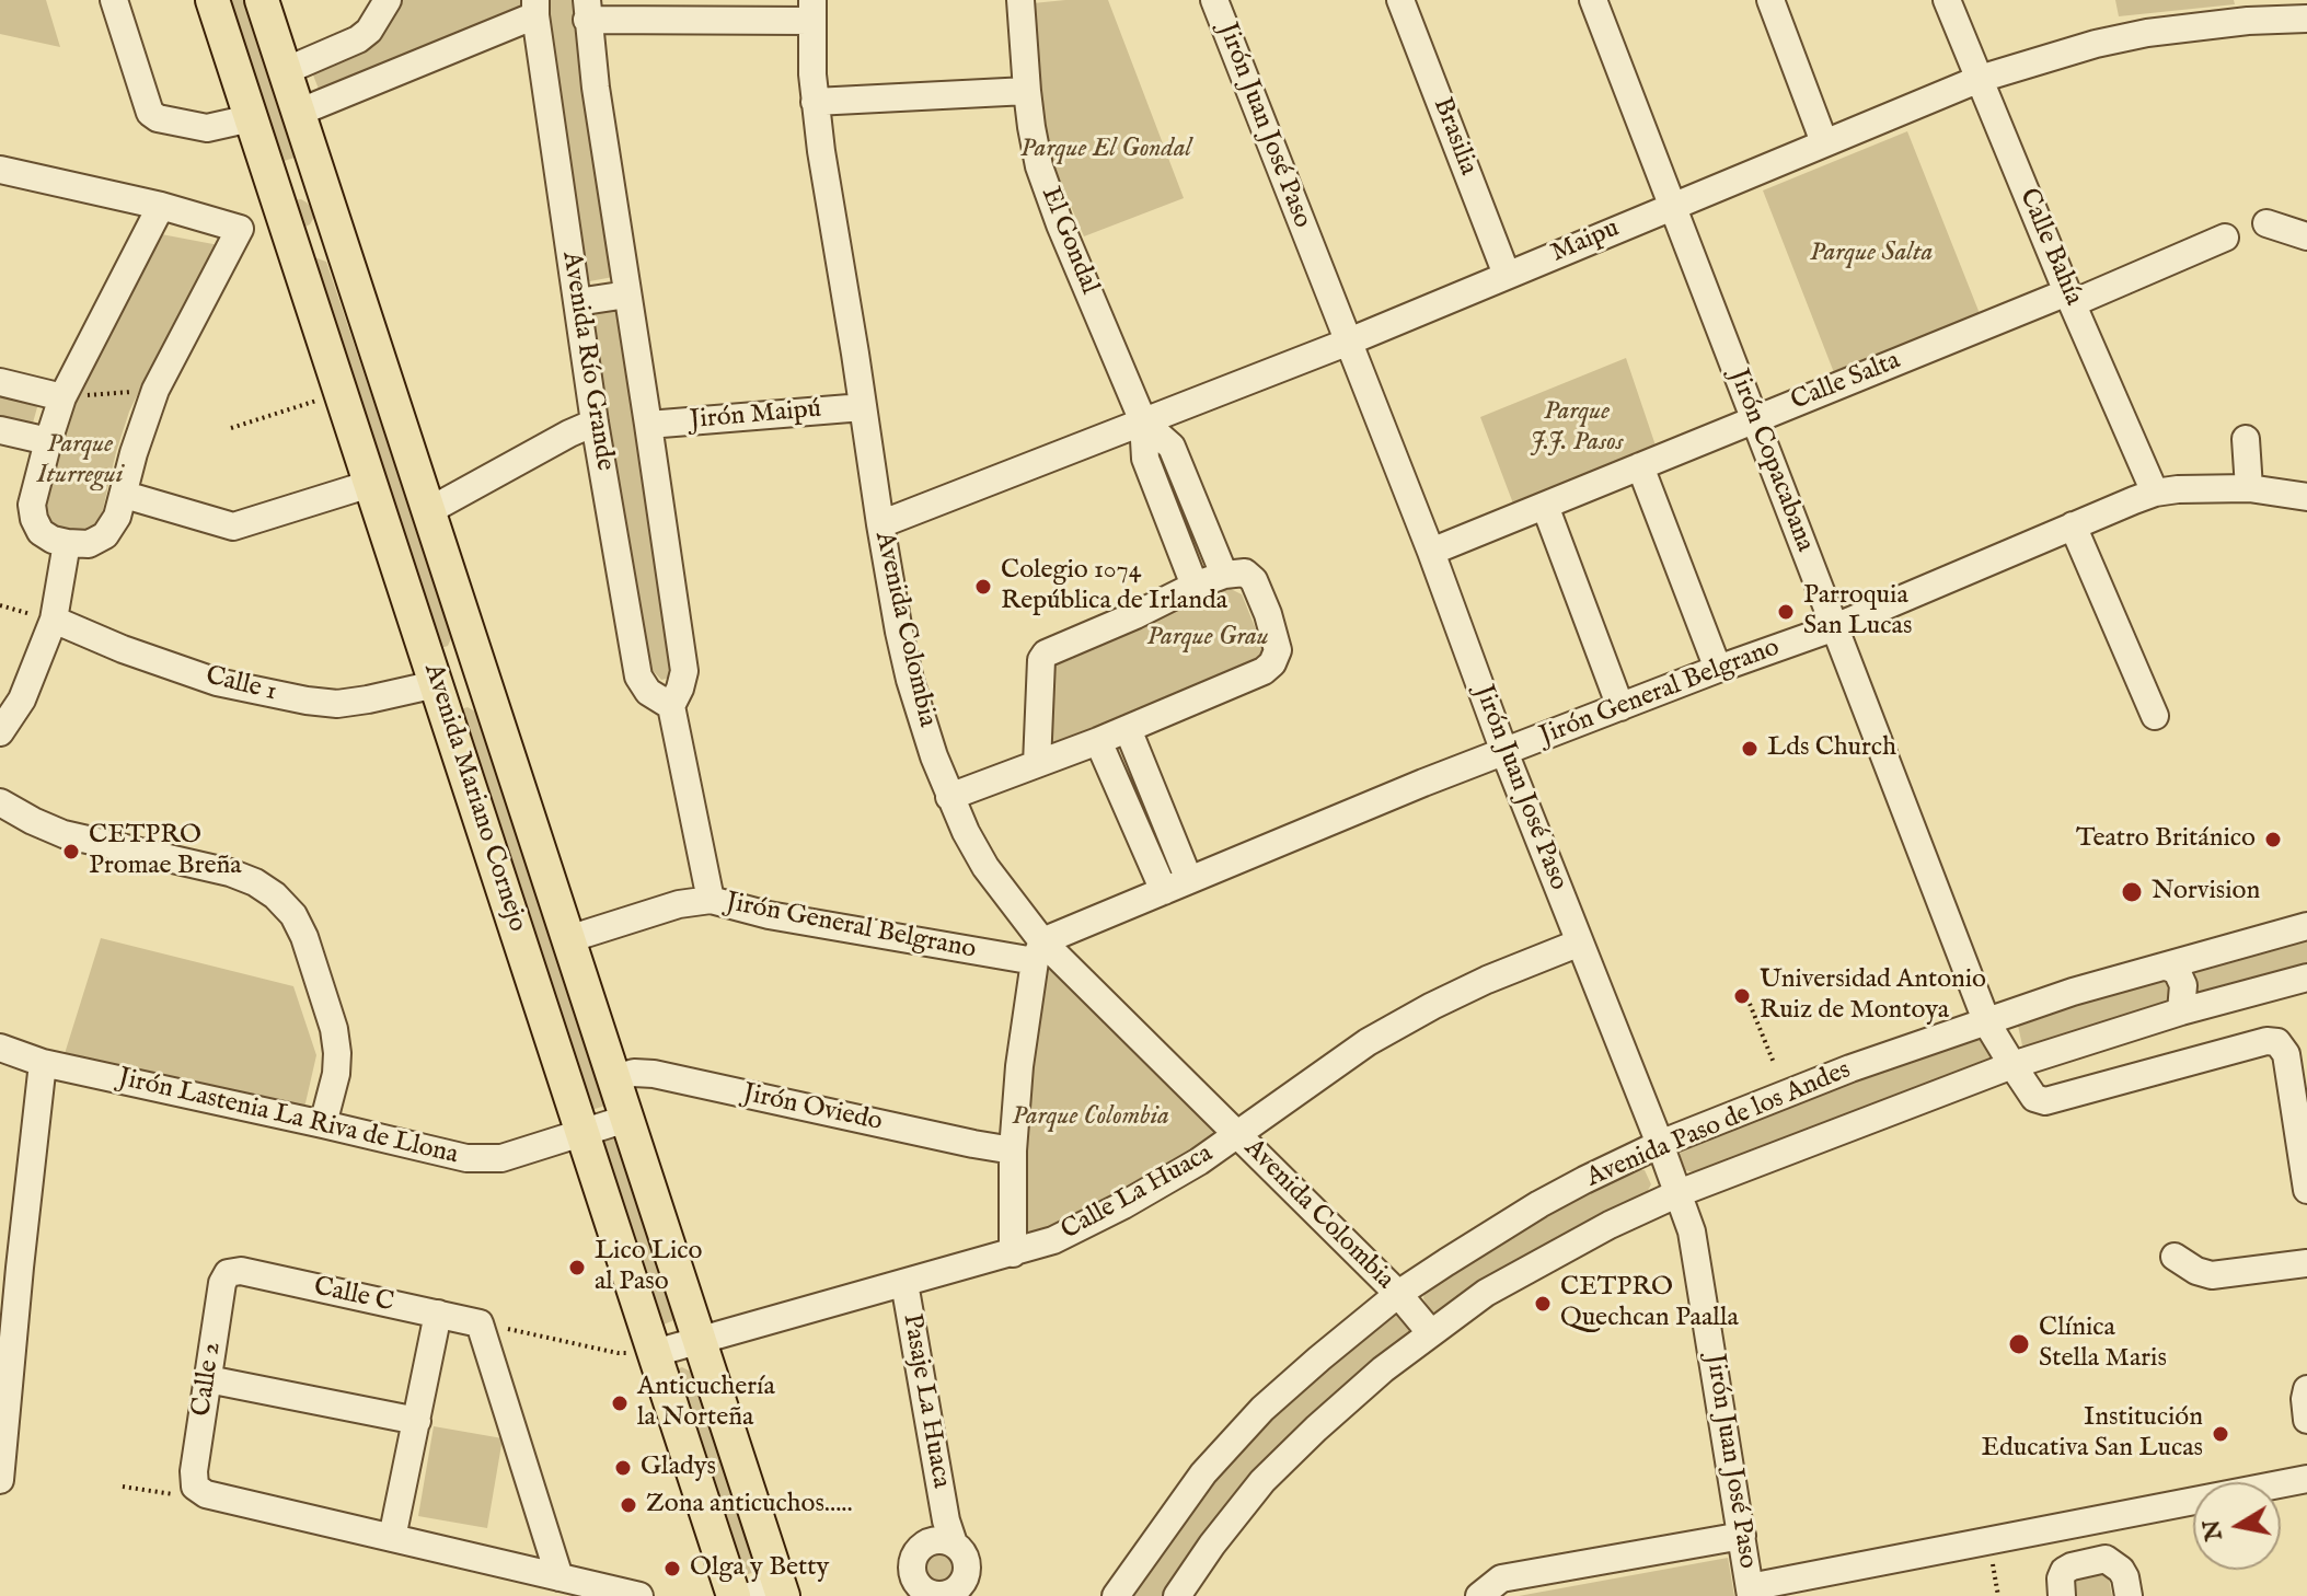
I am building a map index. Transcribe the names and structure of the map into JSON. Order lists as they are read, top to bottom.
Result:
{
  "streets": {
    "main road": ["Avenida Mariano Cornejo"],
    "street": [
      "Jirón Juan José Paso",
      "Brasilia",
      "El Gondal",
      "Maipu",
      "Calle Bahía",
      "Avenida Río Grande",
      "Calle Salta",
      "Jirón Maipú",
      "Jirón Copacabana",
      "Avenida Colombia",
      "Calle 1",
      "Jirón General Belgrano",
      "Jirón Oviedo",
      "Jirón Lastenia La Riva de Llona",
      "Avenida Paso de los Andes",
      "Calle La Huaca",
      "Calle C",
      "Calle 2",
      "Pasaje La Huaca"
    ]
  },
  "crossings": [
    ["Jirón Juan José Paso", "Maipu"],
    ["Jirón Juan José Paso", "Calle Salta"],
    ["Jirón Juan José Paso", "Jirón General Belgrano"],
    ["Jirón Juan José Paso", "Avenida Paso de los Andes"],
    ["Jirón Juan José Paso", "Calle La Huaca"],
    ["Brasilia", "Maipu"],
    ["El Gondal", "Maipu"],
    ["Maipu", "Calle Bahía"],
    ["Maipu", "Jirón Copacabana"],
    ["Maipu", "Avenida Colombia"],
    ["Calle Bahía", "Calle Salta"],
    ["Calle Bahía", "Jirón General Belgrano"],
    ["Avenida Río Grande", "Jirón Maipú"],
    ["Avenida Río Grande", "Jirón General Belgrano"],
    ["Calle Salta", "Jirón Copacabana"],
    ["Jirón Maipú", "Avenida Colombia"],
    ["Jirón Copacabana", "Jirón General Belgrano"],
    ["Jirón Copacabana", "Avenida Paso de los Andes"],
    ["Avenida Colombia", "Jirón General Belgrano"],
    ["Avenida Colombia", "Avenida Paso de los Andes"],
    ["Avenida Colombia", "Calle La Huaca"],
    ["Calle 1", "Avenida Mariano Cornejo"],
    ["Jirón General Belgrano", "Avenida Mariano Cornejo"],
    ["Avenida Mariano Cornejo", "Jirón Oviedo"],
    ["Avenida Mariano Cornejo", "Jirón Lastenia La Riva de Llona"],
    ["Avenida Mariano Cornejo", "Calle La Huaca"],
    ["Calle La Huaca", "Pasaje La Huaca"],
    ["Calle C", "Calle 2"]
  ],
  "parks": [
    "Parque El Gondal",
    "Parque Salta",
    "Parque J.J. Pasos",
    "Parque Iturregui",
    "Parque Grau",
    "Parque Colombia"
  ],
  "places": [
    "Colegio 1074 República de Irlanda",
    "Parroquia San Lucas",
    "Lds Church",
    "Teatro Británico",
    "CETPRO Promae Breña",
    "Norvision",
    "Universidad Antonio Ruiz de Montoya",
    "Lico Lico al Paso",
    "CETPRO Quechcan Paalla",
    "Clínica Stella Maris",
    "Anticuchería la Norteña",
    "Institución Educativa San Lucas",
    "Gladys",
    "Zona anticuchos.....",
    "Olga y Betty"
  ],
  "north": "left"
}
